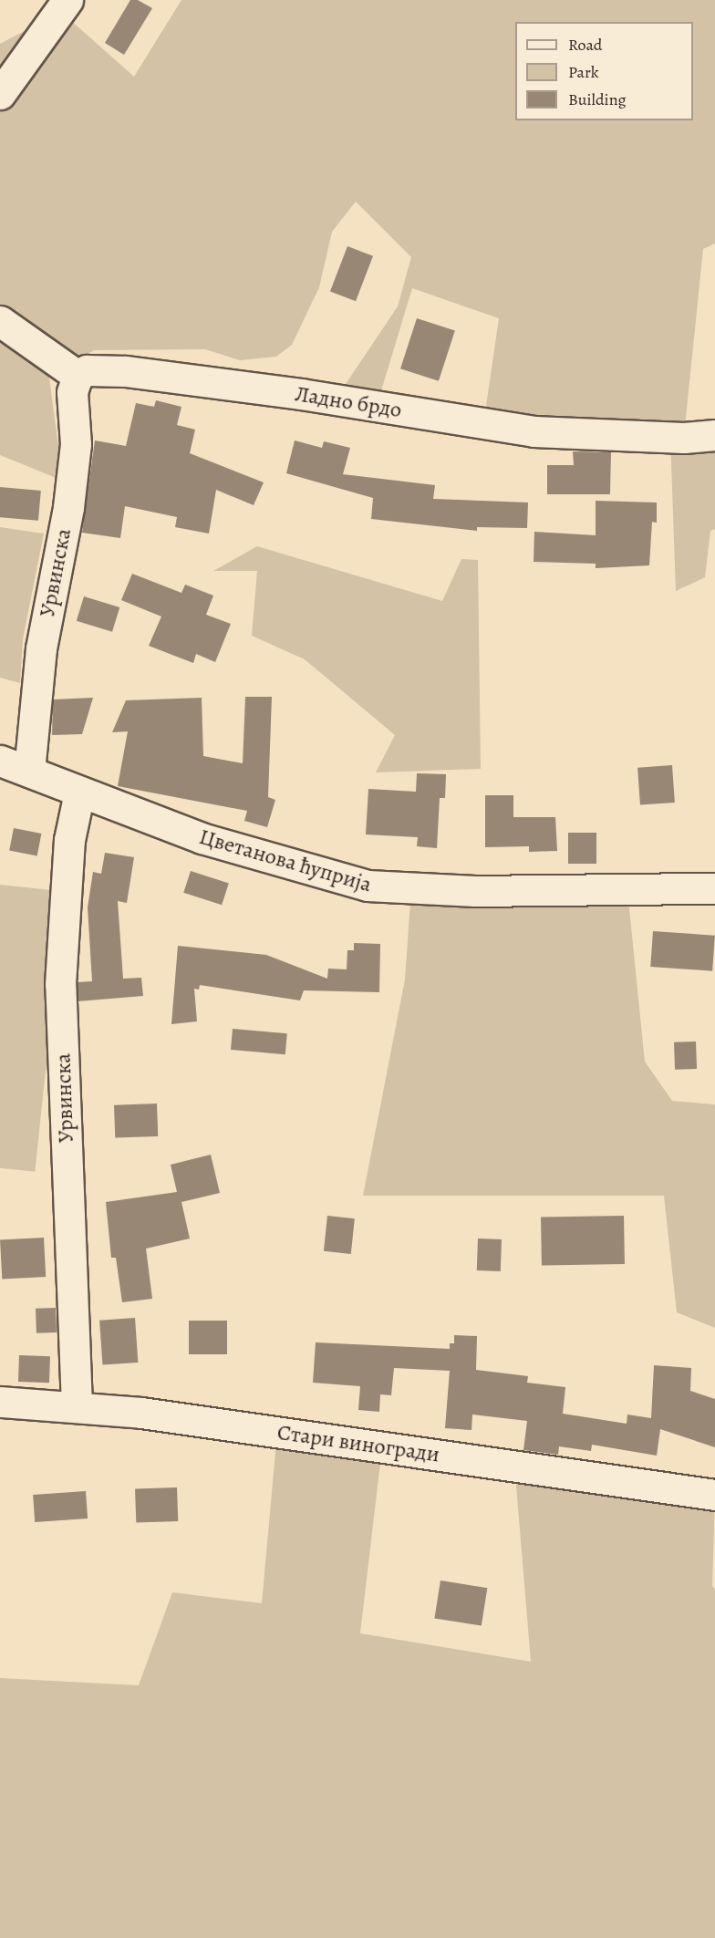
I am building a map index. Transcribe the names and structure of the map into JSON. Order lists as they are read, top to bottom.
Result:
{
  "streets": {
    "street": [
      "Ладно брдо",
      "Урвинска",
      "Цветанова ћуприја",
      "Стари виногради"
    ]
  },
  "crossings": [
    ["Ладно брдо", "Урвинска"],
    ["Урвинска", "Цветанова ћуприја"],
    ["Урвинска", "Стари виногради"]
  ],
  "legend": ["Road", "Park", "Building"]
}
